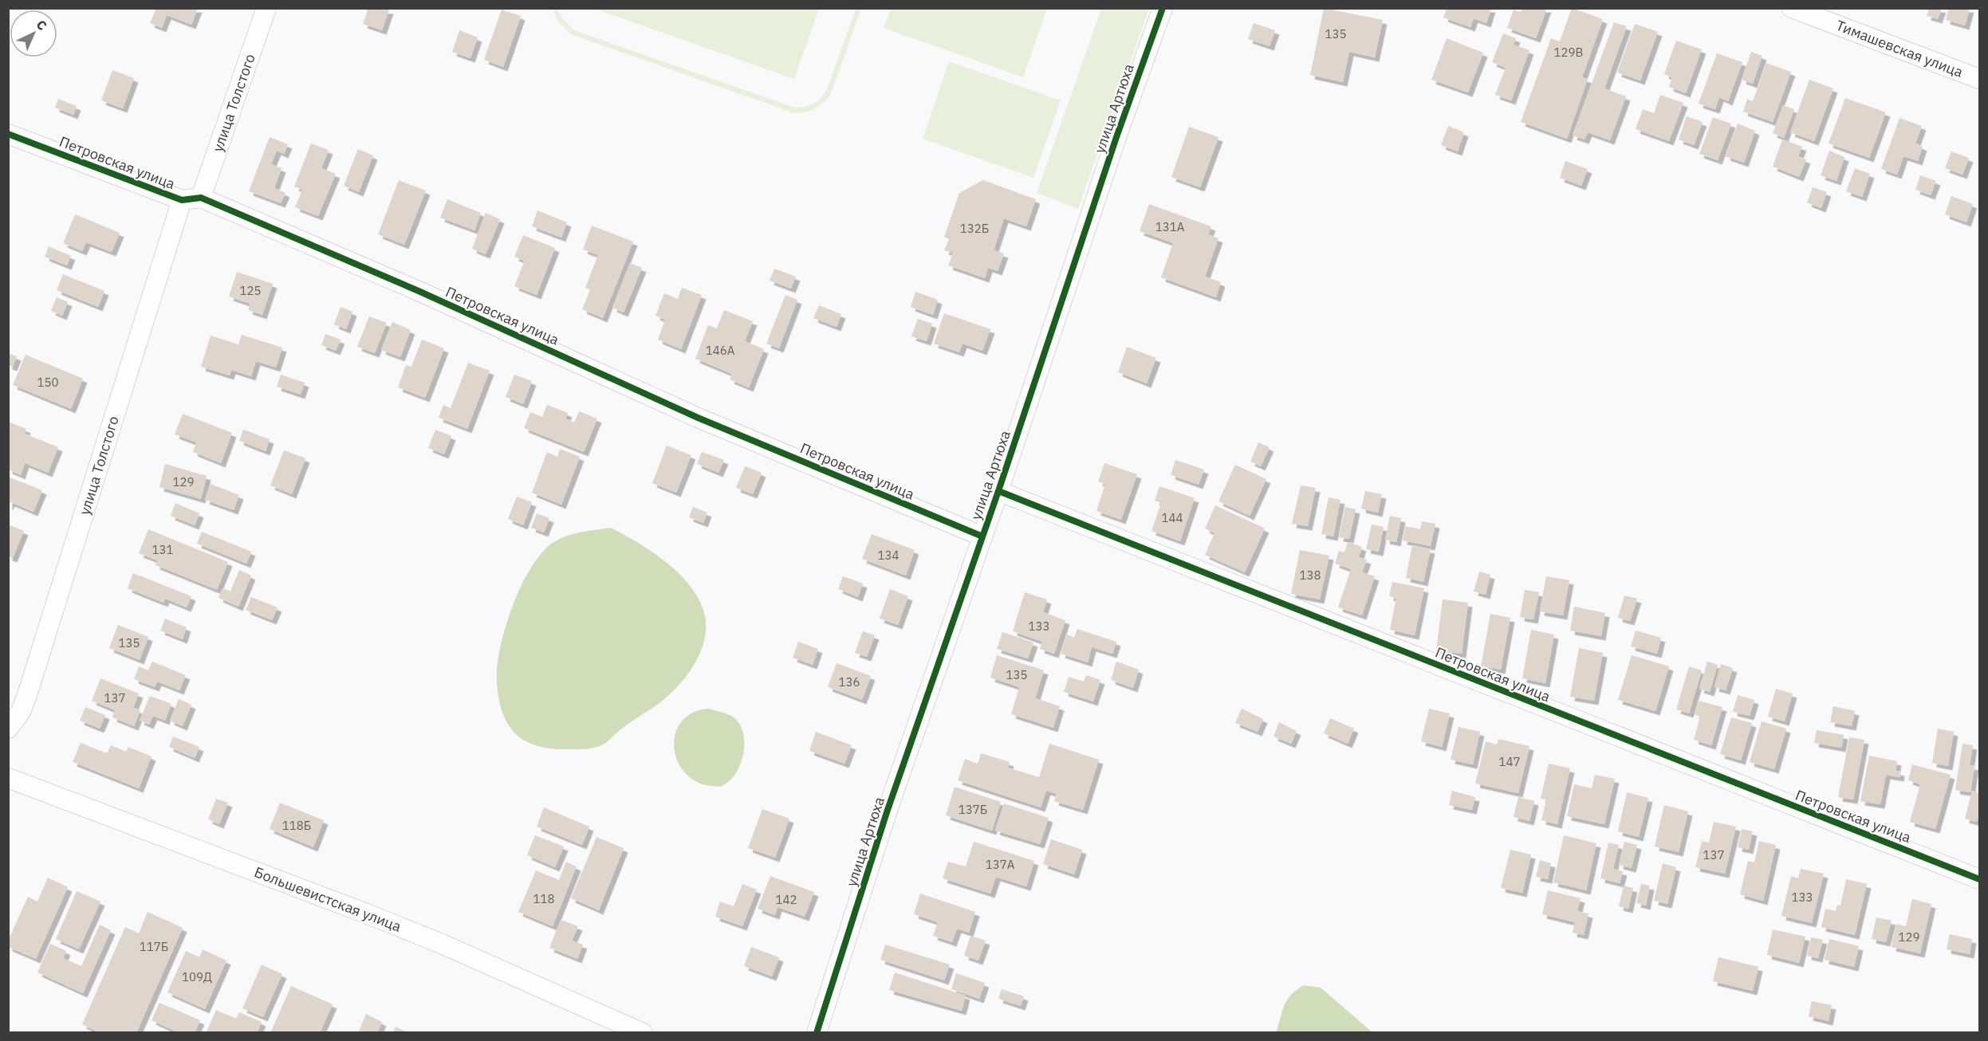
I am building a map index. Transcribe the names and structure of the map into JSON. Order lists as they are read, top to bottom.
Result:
{
  "streets": {
    "street": [
      "Тимашевская улица",
      "улица Толстого",
      "улица Артюха",
      "Петровская улица",
      "Большевистская улица"
    ]
  },
  "crossings": [
    ["улица Толстого", "Петровская улица"],
    ["улица Артюха", "Петровская улица"]
  ],
  "house_numbers": [
    "135",
    "129В",
    "131А",
    "132Б",
    "125",
    "146А",
    "150",
    "129",
    "144",
    "131",
    "134",
    "138",
    "133",
    "135",
    "135",
    "136",
    "137",
    "147",
    "137Б",
    "118Б",
    "137",
    "137А",
    "133",
    "118",
    "142",
    "129",
    "117Б",
    "109Д"
  ],
  "north": "top right"
}
